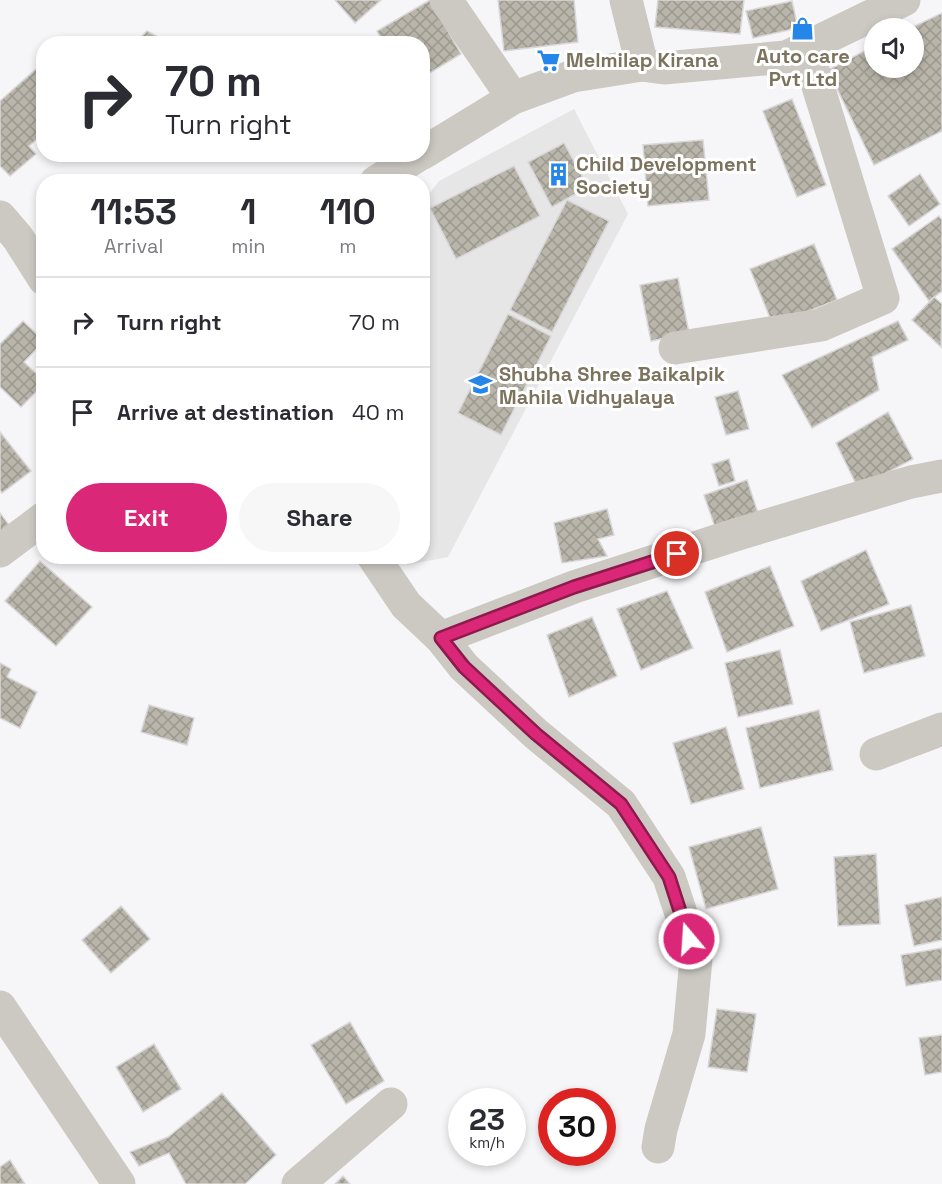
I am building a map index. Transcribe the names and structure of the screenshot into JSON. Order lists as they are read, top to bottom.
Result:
{
  "places": {
    "shop": ["Auto care Pvt Ltd"],
    "supermarket": ["Melmilap Kirana"],
    "building": ["Child Development Society"],
    "school or university": ["Shubha Shree Baikalpik Mahila Vidhyalaya"]
  },
  "page": {
    "turn": ["70 m", "Turn right"],
    "eta": [
      "11:53",
      "Arrival",
      "1",
      "min",
      "110",
      "m"
    ],
    "list": [
      {
        "name": "Turn right",
        "value": "70 m"
      },
      {
        "name": "Arrive at destination",
        "value": "40 m"
      }
    ],
    "buttons": ["Exit", "Share"],
    "speed": "23 km/h",
    "limit": "30"
  }
}
